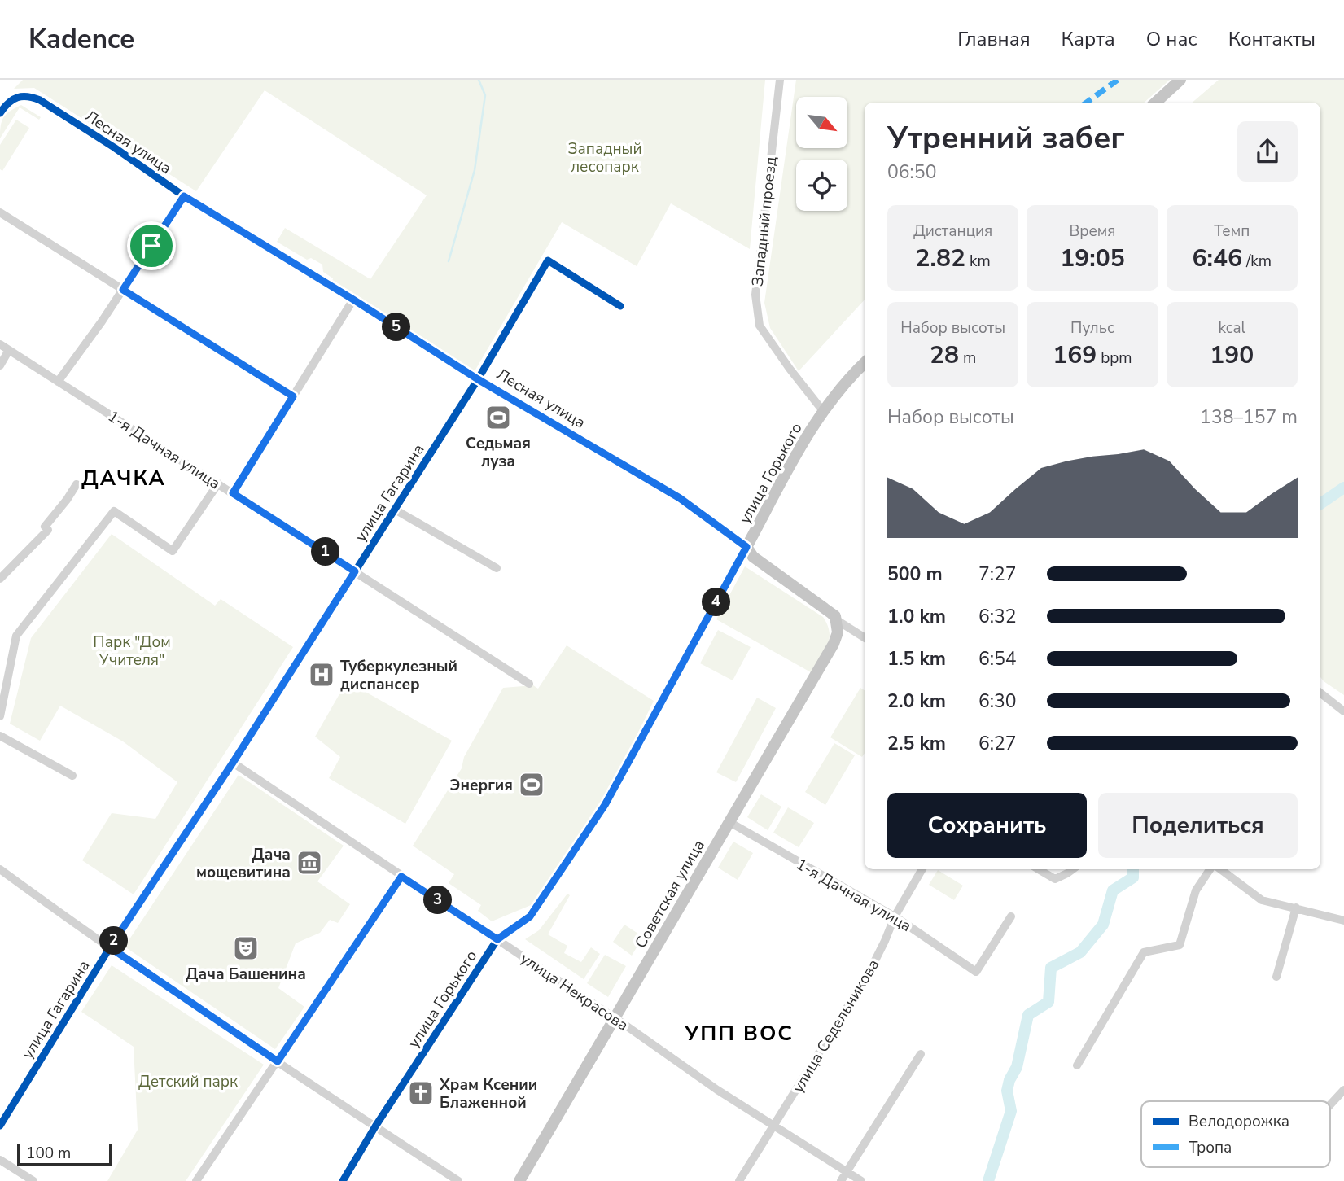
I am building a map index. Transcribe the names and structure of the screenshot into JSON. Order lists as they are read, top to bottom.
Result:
{
  "streets": {
    "main road": ["Лесная улица", "улица Горького", "Советская улица"],
    "street": [
      "Западный проезд",
      "1-я Дачная улица",
      "улица Гагарина",
      "улица Некрасова",
      "улица Седельникова"
    ]
  },
  "crossings": [
    ["Лесная улица", "улица Горького"],
    ["Лесная улица", "улица Гагарина"],
    ["Лесная улица", "Советская улица"],
    ["Западный проезд", "улица Горького"],
    ["1-я Дачная улица", "улица Гагарина"],
    ["1-я Дачная улица", "Советская улица"],
    ["1-я Дачная улица", "улица Седельникова"],
    ["улица Горького", "улица Некрасова"],
    ["улица Гагарина", "улица Некрасова"],
    ["Советская улица", "улица Некрасова"],
    ["улица Некрасова", "улица Седельникова"]
  ],
  "districts": ["ДАЧКА", "УПП ВОС"],
  "parks": ["Западный лесопарк", "Парк \"Дом Учителя\"", "Детский парк"],
  "places": {
    "sports": ["Седьмая луза", "Энергия"],
    "hospital": ["Туберкулезный диспансер"],
    "museum": ["Дача мощевитина"],
    "theatre": ["Дача Башенина"],
    "church": ["Храм Ксении Блаженной"]
  },
  "legend": ["Велодорожка", "Тропа"],
  "scale_bar": "100 m",
  "north": "bottom right",
  "page": {
    "header": "Kadence",
    "nav": [
      "Главная",
      "Карта",
      "О нас",
      "Контакты"
    ],
    "heading": ["Утренний забег", "06:50"],
    "stats": [
      ["Дистанция", "2.82 km"],
      ["Время", "19:05"],
      ["Темп", "6:46 /km"],
      ["Набор высоты", "28 m"],
      ["Пульс", "169 bpm"],
      ["kcal", "190"]
    ],
    "pins": [
      "5",
      "1",
      "4",
      "3",
      "2"
    ],
    "chart": ["Набор высоты", "138–157 m"],
    "list": [
      {
        "name": "500 m",
        "note": "7:27"
      },
      {
        "name": "1.0 km",
        "note": "6:32"
      },
      {
        "name": "1.5 km",
        "note": "6:54"
      },
      {
        "name": "2.0 km",
        "note": "6:30"
      },
      {
        "name": "2.5 km",
        "note": "6:27"
      }
    ],
    "buttons": ["Сохранить", "Поделиться"],
    "scale": "100 m"
  }
}
